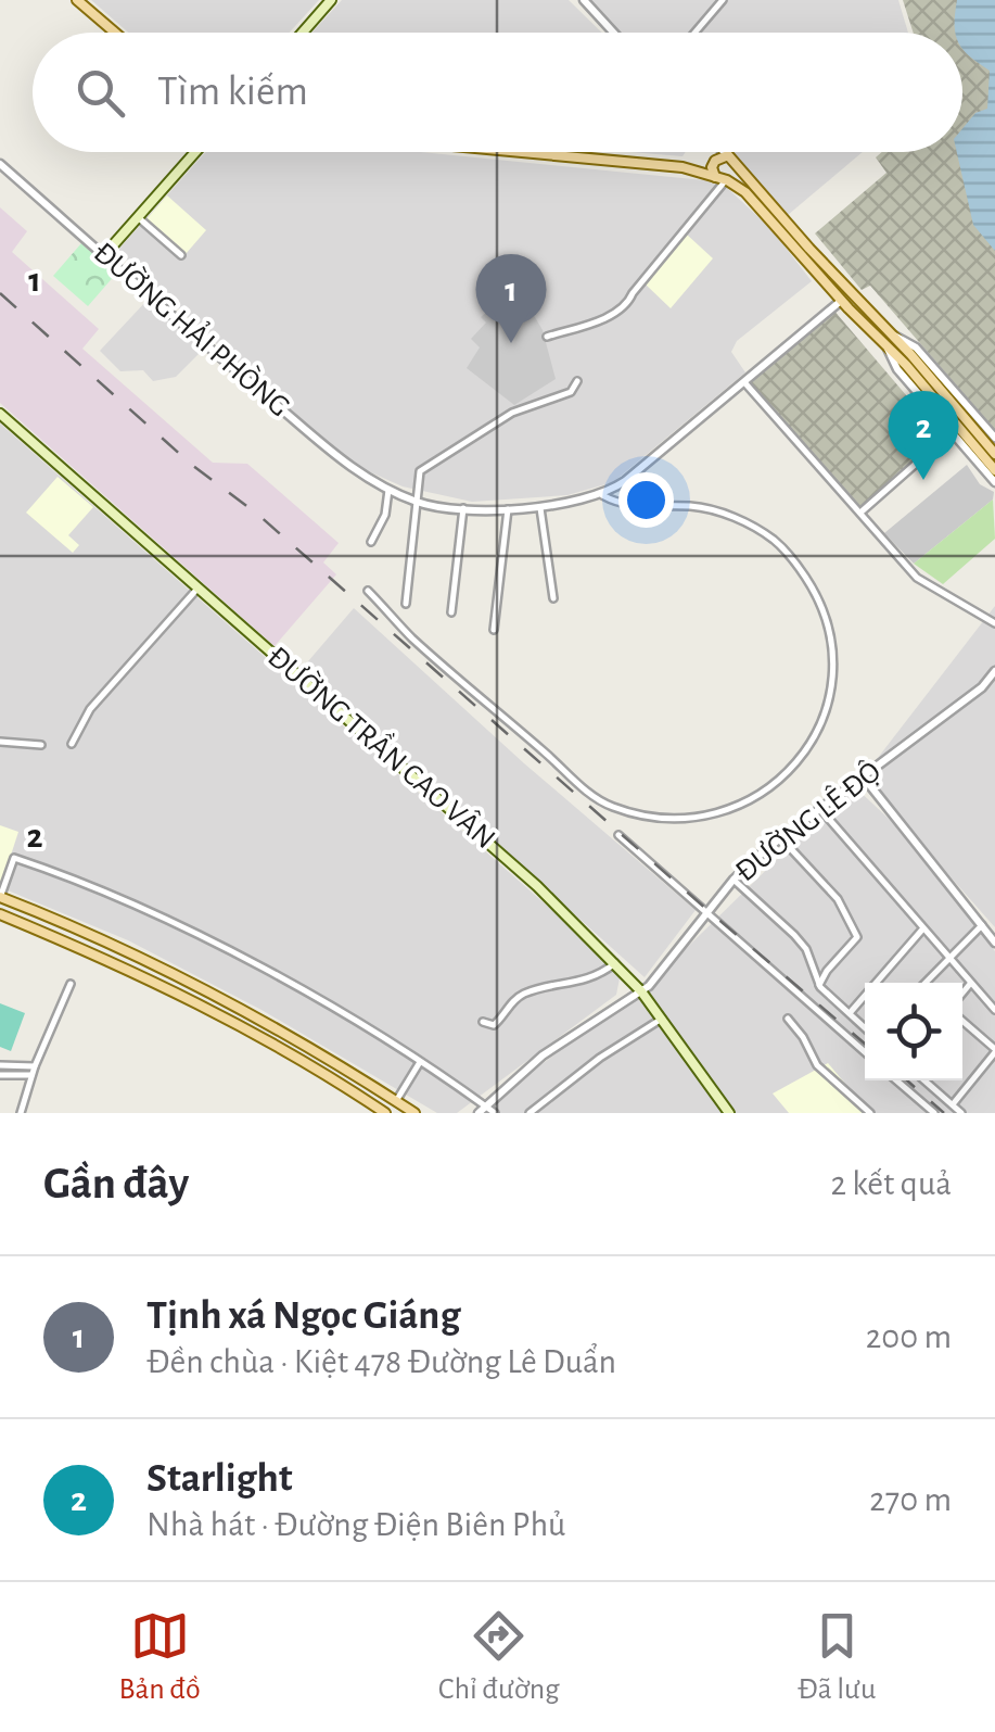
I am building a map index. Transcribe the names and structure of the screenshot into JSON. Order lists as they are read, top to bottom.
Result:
{
  "streets": {
    "main road": ["ĐƯỜNG TRẦN CAO VÂN"],
    "street": ["ĐƯỜNG HẢI PHÒNG", "ĐƯỜNG LÊ ĐỘ"]
  },
  "crossings": [
    ["ĐƯỜNG TRẦN CAO VÂN", "ĐƯỜNG LÊ ĐỘ"]
  ],
  "page": {
    "search": "Tìm kiếm",
    "pins": ["1", "2"],
    "heading": ["Gần đây", "2 kết quả"],
    "list": [
      {
        "mark": "1",
        "name": "Tịnh xá Ngọc Giáng",
        "note": "Đền chùa · Kiệt 478 Đường Lê Duẩn",
        "value": "200 m"
      },
      {
        "mark": "2",
        "name": "Starlight",
        "note": "Nhà hát · Đường Điện Biên Phủ",
        "value": "270 m"
      }
    ],
    "nav": ["Bản đồ", "Chỉ đường", "Đã lưu"]
  },
  "grid": {
    "rows": ["1", "2"]
  }
}
